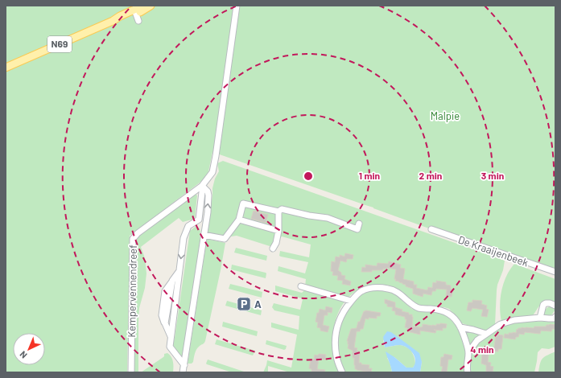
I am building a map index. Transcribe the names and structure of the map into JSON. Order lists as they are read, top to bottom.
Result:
{
  "streets": {
    "main road": ["N69"],
    "street": ["De Kraaijenbeek", "Kempervennendreef"]
  },
  "parks": ["Malpie"],
  "places": {
    "parking": ["A"]
  },
  "north": "bottom left",
  "rings": [
    "1 min",
    "2 min",
    "3 min",
    "4 min"
  ]
}
